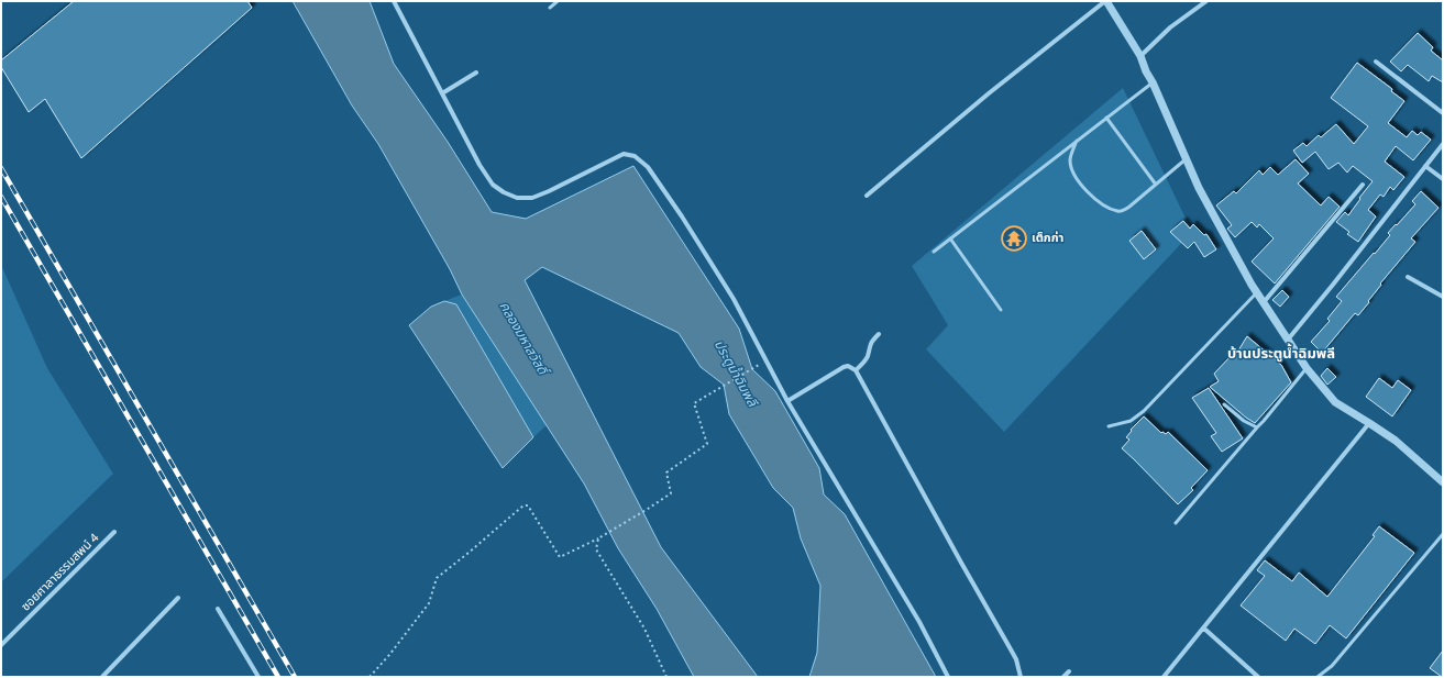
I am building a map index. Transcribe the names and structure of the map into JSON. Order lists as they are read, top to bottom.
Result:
{
  "streets": {
    "street": ["ซอยศาลาธรรมสพน์ 4"]
  },
  "districts": ["บ้านประตูน้ำฉิมพลี"],
  "water": ["คลองมหาสวัสดิ์", "ประตูน้ำฉิมพลี"],
  "places": {
    "temple": ["เต็กก่า"]
  }
}
